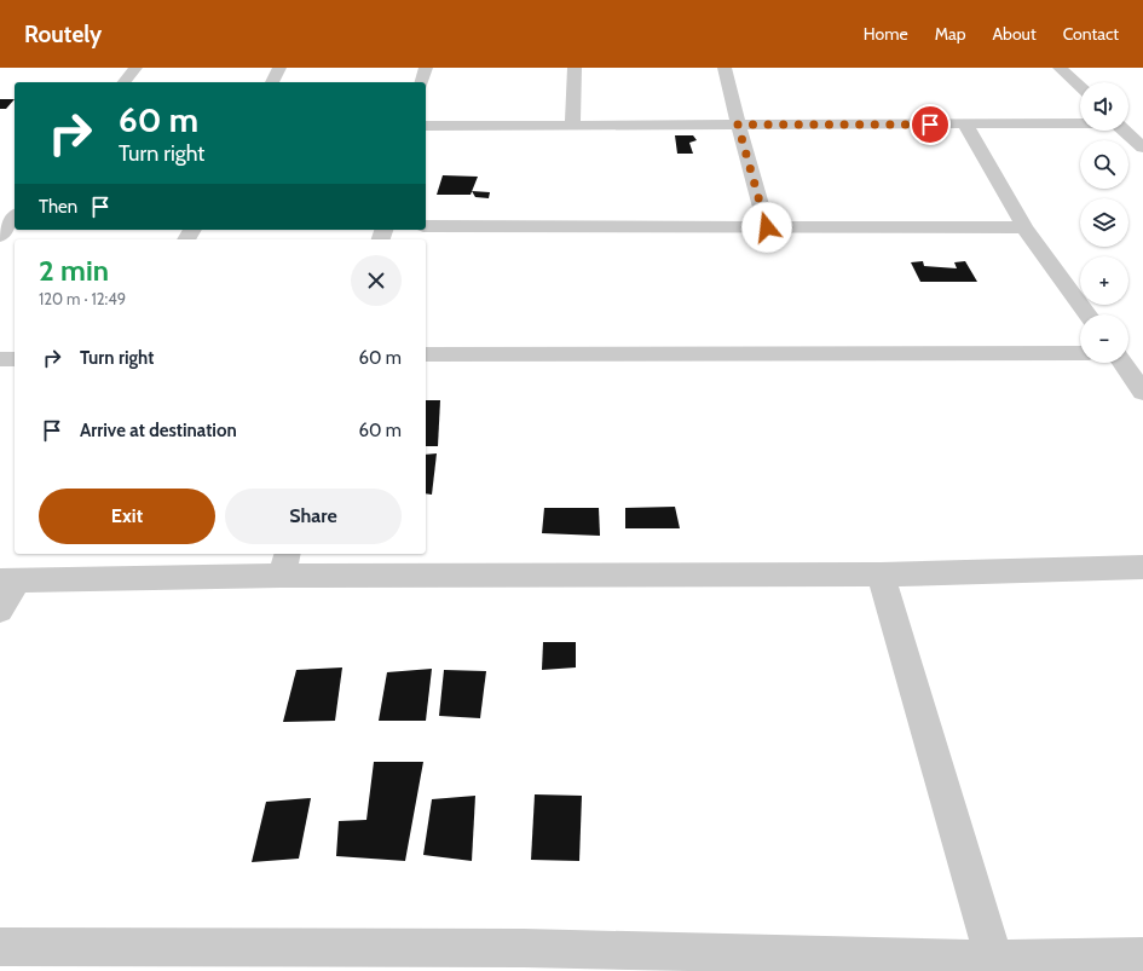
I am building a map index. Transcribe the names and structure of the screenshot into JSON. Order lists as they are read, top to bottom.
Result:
{
  "page": {
    "header": "Routely",
    "nav": [
      "Home",
      "Map",
      "About",
      "Contact"
    ],
    "map_buttons": ["+", "−"],
    "turn": ["60 m", "Turn right"],
    "then": "Then",
    "heading": ["2 min", "120 m · 12:49"],
    "list": [
      {
        "name": "Turn right",
        "value": "60 m"
      },
      {
        "name": "Arrive at destination",
        "value": "60 m"
      }
    ],
    "buttons": ["Exit", "Share"]
  }
}
